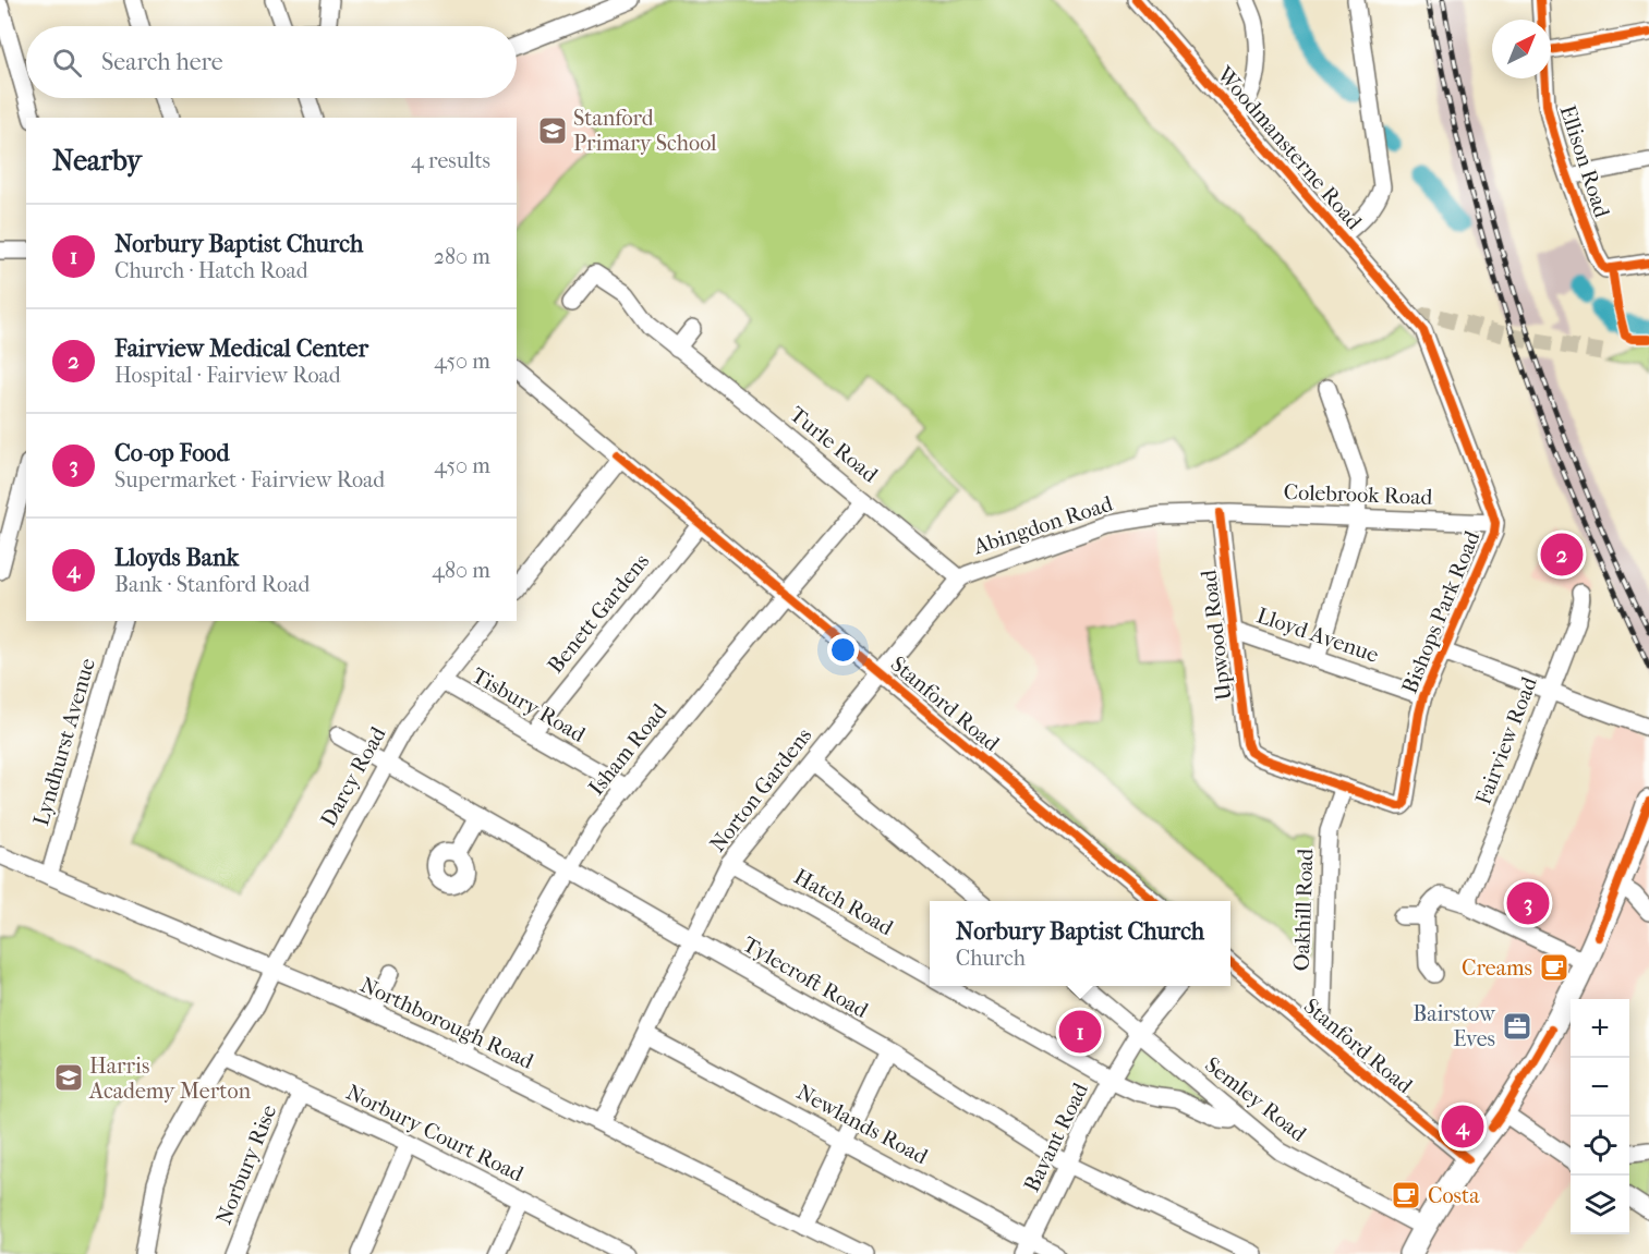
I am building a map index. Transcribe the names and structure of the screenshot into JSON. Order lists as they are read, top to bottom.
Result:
{
  "streets": {
    "street": [
      "Woodmansterne Road",
      "Ellison Road",
      "Turle Road",
      "Colebrook Road",
      "Abingdon Road",
      "Bishops Park Road",
      "Benett Gardens",
      "Upwood Road",
      "Lloyd Avenue",
      "Stanford Road",
      "Tisbury Road",
      "Fairview Road",
      "Lyndhurst Avenue",
      "Isham Road",
      "Darcy Road",
      "Norton Gardens",
      "Hatch Road",
      "Oakhill Road",
      "Tylecroft Road",
      "Northborough Road",
      "Semley Road",
      "Newlands Road",
      "Norbury Court Road",
      "Bavant Road",
      "Norbury Rise"
    ]
  },
  "crossings": [
    ["Woodmansterne Road", "Bishops Park Road"],
    ["Turle Road", "Abingdon Road"],
    ["Turle Road", "Isham Road"],
    ["Turle Road", "Norton Gardens"],
    ["Colebrook Road", "Abingdon Road"],
    ["Colebrook Road", "Bishops Park Road"],
    ["Colebrook Road", "Upwood Road"],
    ["Abingdon Road", "Upwood Road"],
    ["Abingdon Road", "Norton Gardens"],
    ["Bishops Park Road", "Upwood Road"],
    ["Bishops Park Road", "Lloyd Avenue"],
    ["Bishops Park Road", "Oakhill Road"],
    ["Benett Gardens", "Stanford Road"],
    ["Benett Gardens", "Tisbury Road"],
    ["Upwood Road", "Lloyd Avenue"],
    ["Upwood Road", "Oakhill Road"],
    ["Stanford Road", "Isham Road"],
    ["Stanford Road", "Norton Gardens"],
    ["Stanford Road", "Oakhill Road"],
    ["Tisbury Road", "Isham Road"],
    ["Tisbury Road", "Darcy Road"],
    ["Lyndhurst Avenue", "Northborough Road"],
    ["Isham Road", "Tylecroft Road"],
    ["Isham Road", "Northborough Road"],
    ["Darcy Road", "Tylecroft Road"],
    ["Darcy Road", "Northborough Road"],
    ["Darcy Road", "Norbury Court Road"],
    ["Norton Gardens", "Hatch Road"],
    ["Norton Gardens", "Tylecroft Road"],
    ["Norton Gardens", "Northborough Road"],
    ["Norton Gardens", "Newlands Road"],
    ["Hatch Road", "Semley Road"],
    ["Hatch Road", "Bavant Road"],
    ["Tylecroft Road", "Bavant Road"],
    ["Semley Road", "Bavant Road"],
    ["Newlands Road", "Bavant Road"],
    ["Norbury Court Road", "Norbury Rise"]
  ],
  "places": {
    "school or university": ["Stanford Primary School", "Harris Academy Merton"],
    "cafe": ["Creams", "Costa"],
    "office": ["Bairstow Eves"]
  },
  "north": "top right",
  "page": {
    "search": "Search here",
    "heading": ["Nearby", "4 results"],
    "list": [
      {
        "mark": "1",
        "name": "Norbury Baptist Church",
        "note": "Church · Hatch Road",
        "value": "280 m"
      },
      {
        "mark": "2",
        "name": "Fairview Medical Center",
        "note": "Hospital · Fairview Road",
        "value": "450 m"
      },
      {
        "mark": "3",
        "name": "Co-op Food",
        "note": "Supermarket · Fairview Road",
        "value": "450 m"
      },
      {
        "mark": "4",
        "name": "Lloyds Bank",
        "note": "Bank · Stanford Road",
        "value": "480 m"
      }
    ],
    "pins": [
      "2",
      "3",
      "1",
      "4"
    ],
    "popup": ["Norbury Baptist Church", "Church"],
    "map_buttons": ["+", "−"]
  }
}
